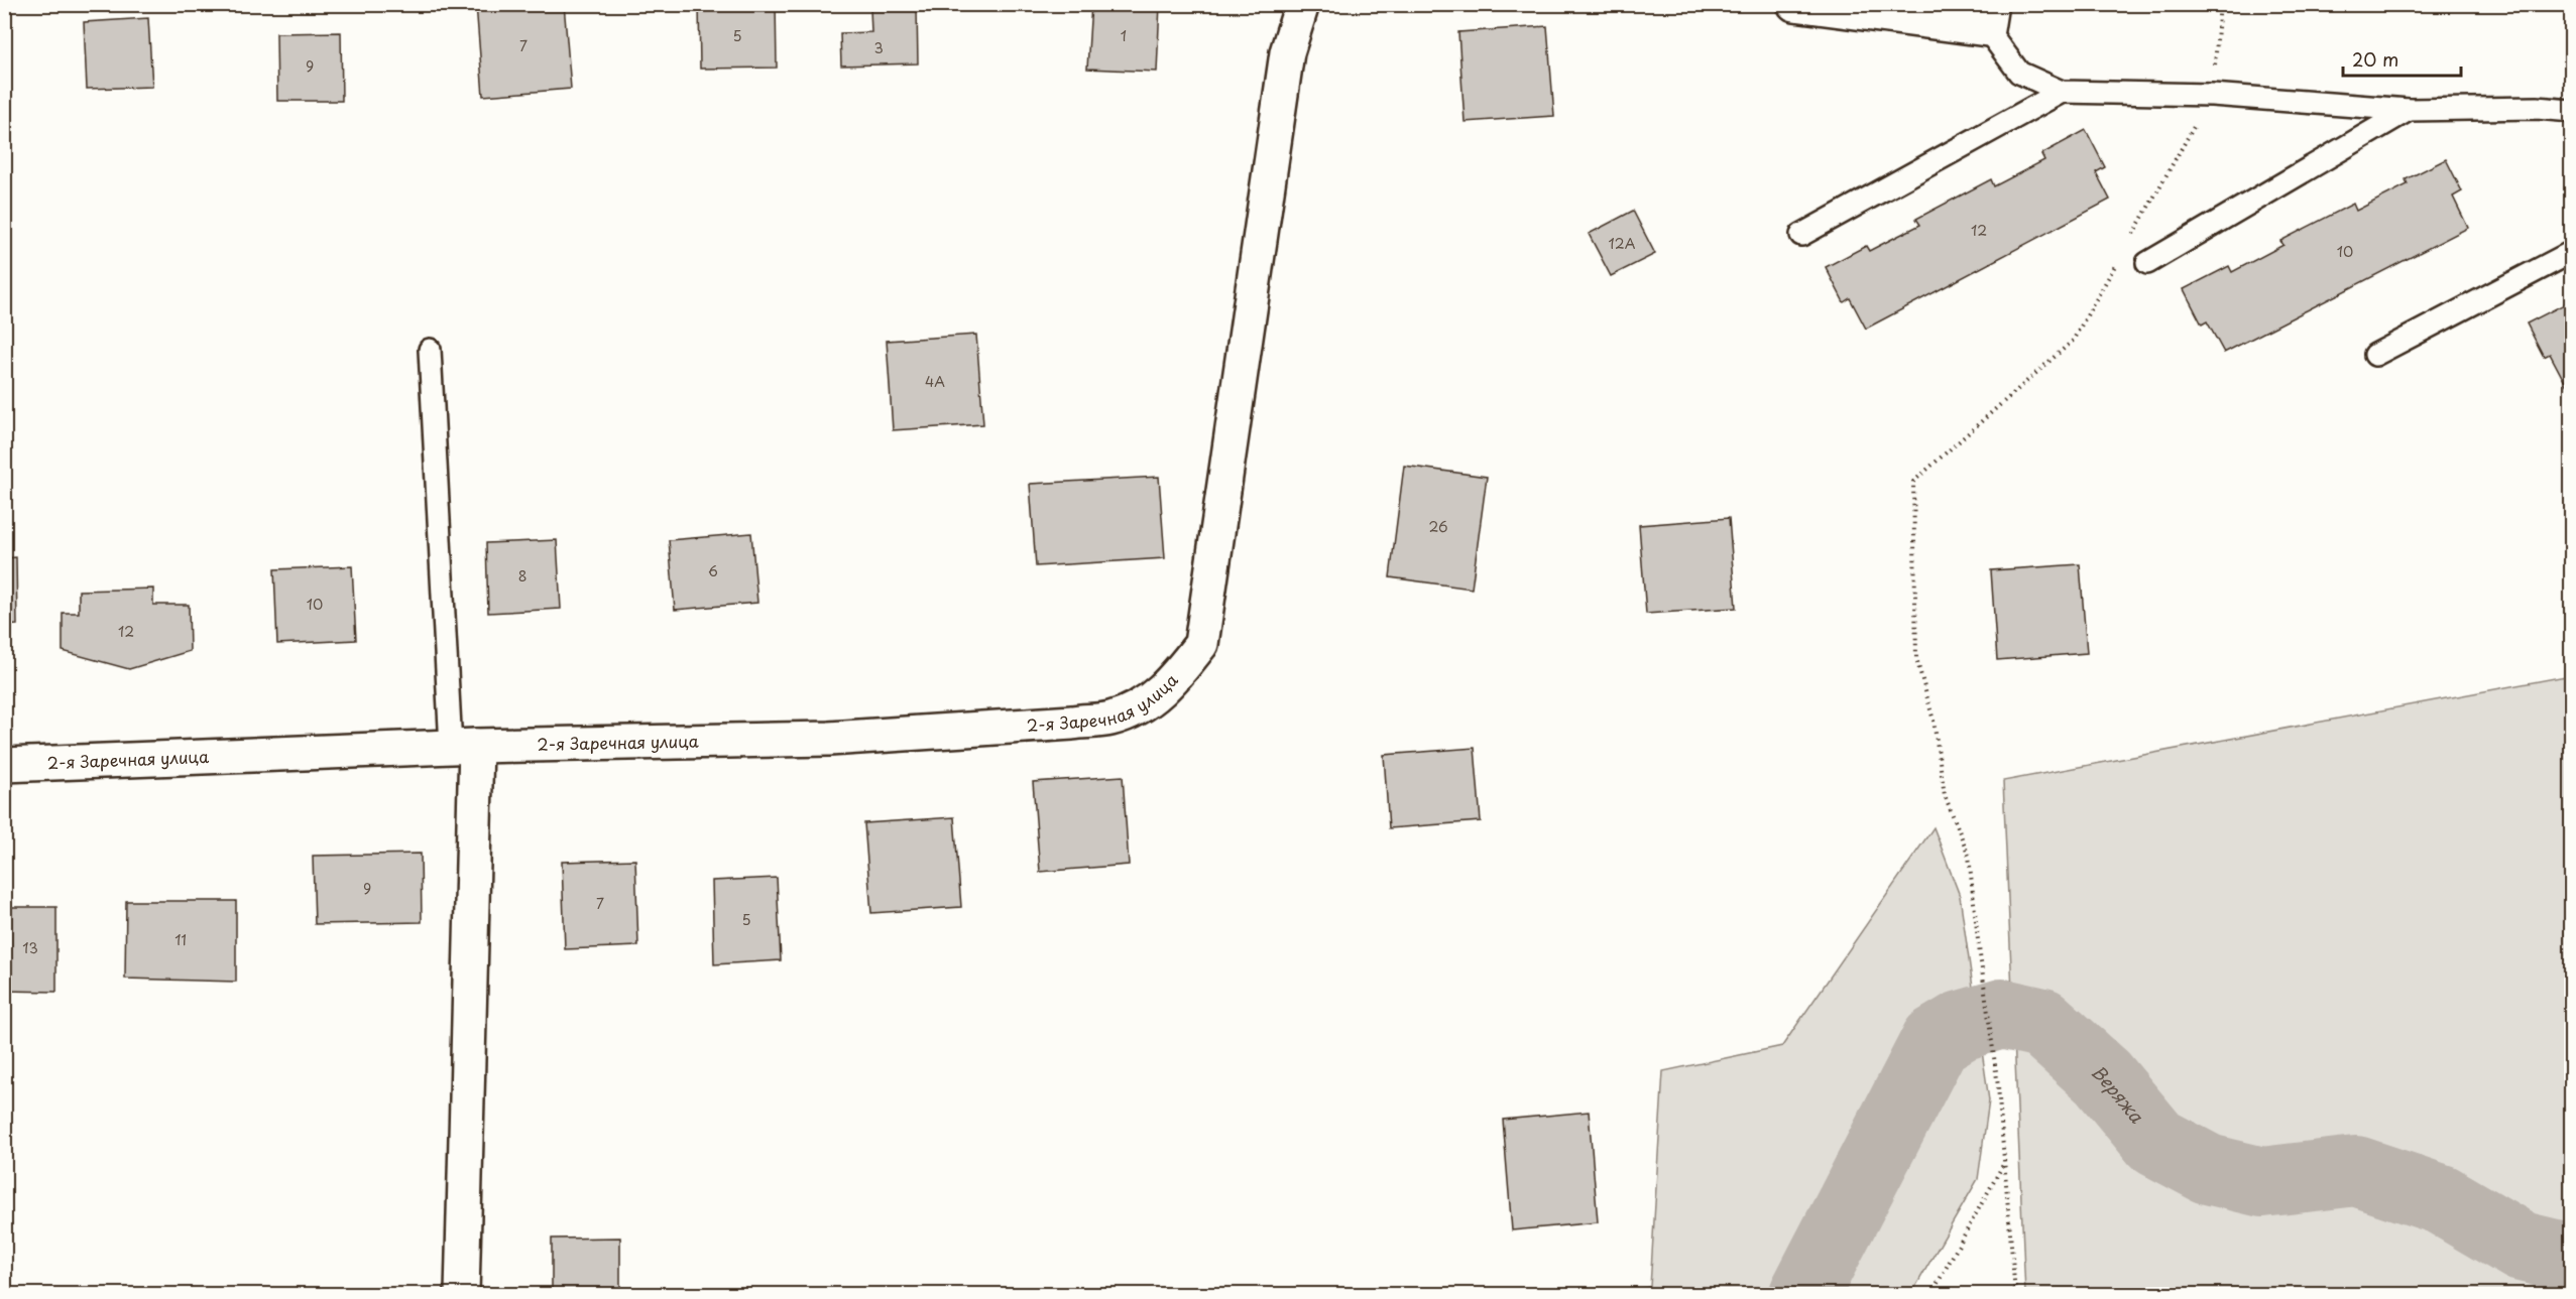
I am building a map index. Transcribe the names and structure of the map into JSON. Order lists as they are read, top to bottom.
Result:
{
  "streets": {
    "street": ["2-я Заречная улица"]
  },
  "water": ["Веряжа"],
  "house_numbers": [
    "5",
    "1",
    "7",
    "3",
    "9",
    "12",
    "12А",
    "10",
    "4А",
    "26",
    "6",
    "8",
    "10",
    "12",
    "9",
    "7",
    "5",
    "11",
    "13"
  ],
  "scale_bar": "20 m"
}
